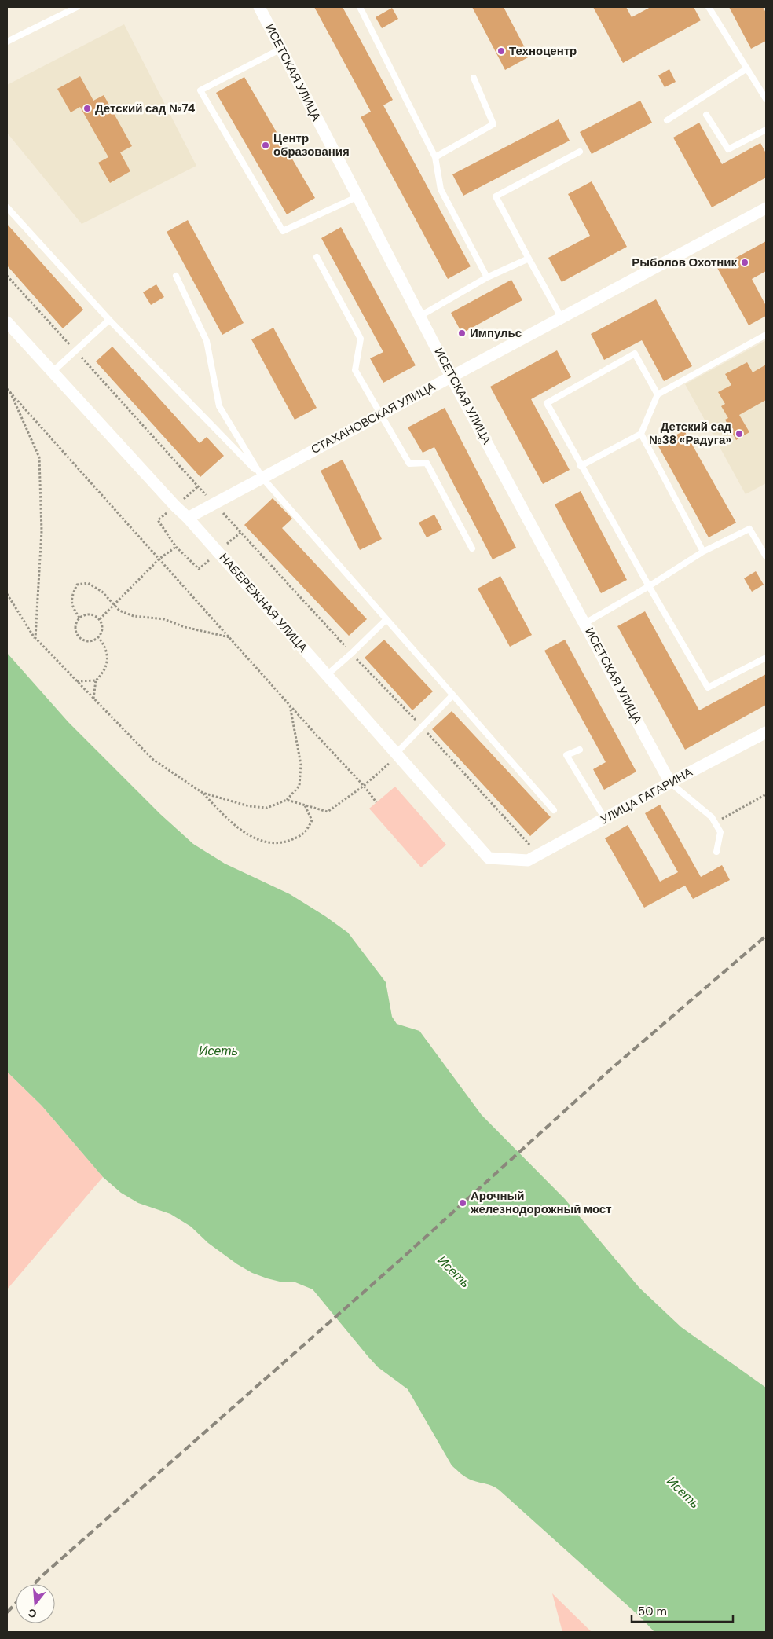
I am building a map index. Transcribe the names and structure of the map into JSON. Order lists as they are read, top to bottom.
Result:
{
  "streets": {
    "street": [
      "ИСЕТСКАЯ УЛИЦА",
      "СТАХАНОВСКАЯ УЛИЦА",
      "НАБЕРЕЖНАЯ УЛИЦА",
      "УЛИЦА ГАГАРИНА"
    ]
  },
  "crossings": [
    ["ИСЕТСКАЯ УЛИЦА", "СТАХАНОВСКАЯ УЛИЦА"],
    ["ИСЕТСКАЯ УЛИЦА", "УЛИЦА ГАГАРИНА"],
    ["СТАХАНОВСКАЯ УЛИЦА", "НАБЕРЕЖНАЯ УЛИЦА"],
    ["НАБЕРЕЖНАЯ УЛИЦА", "УЛИЦА ГАГАРИНА"]
  ],
  "water": ["Исеть"],
  "places": [
    "Техноцентр",
    "Детский сад №74",
    "Центр образования",
    "Рыболов Охотник",
    "Импульс",
    "Детский сад №38 «Радуга»",
    "Арочный железнодорожный мост"
  ],
  "scale_bar": "50 m",
  "north": "bottom"
}
